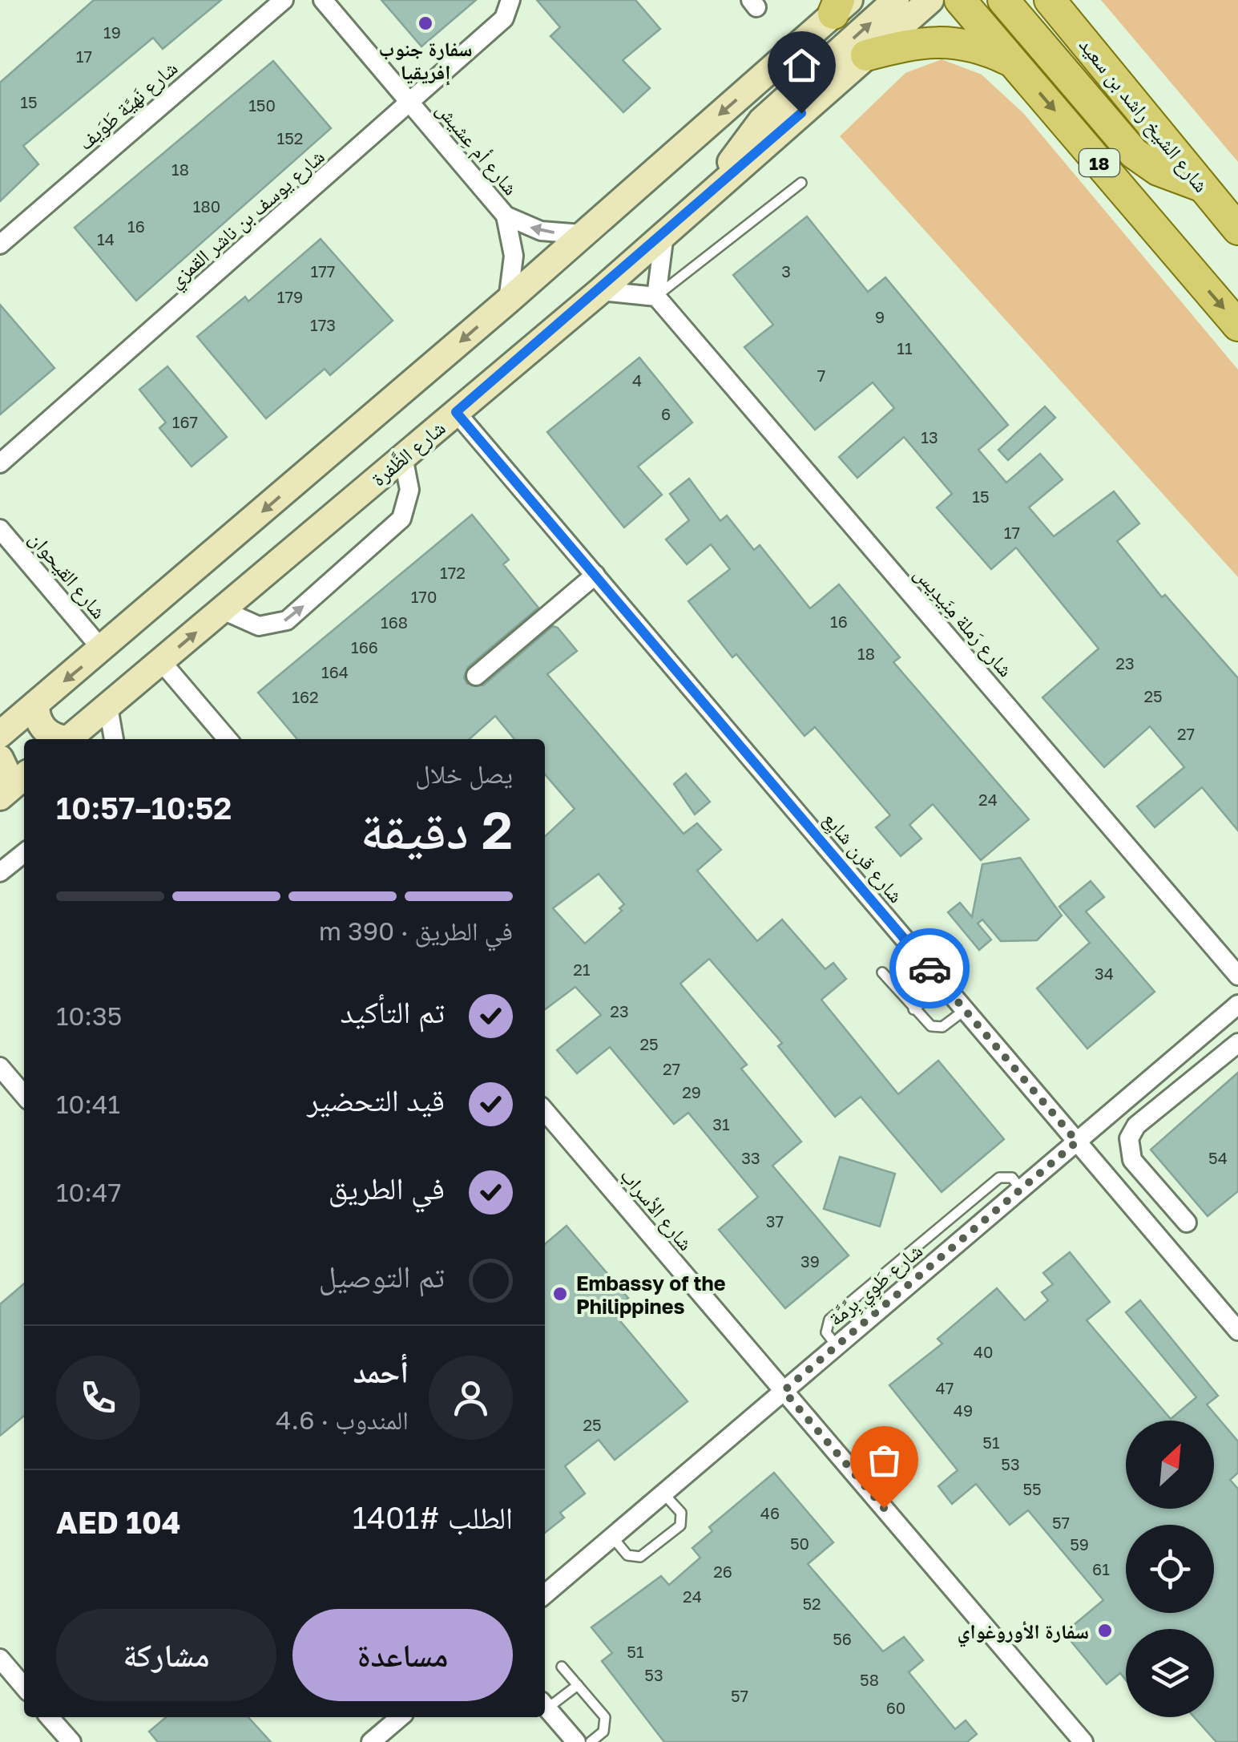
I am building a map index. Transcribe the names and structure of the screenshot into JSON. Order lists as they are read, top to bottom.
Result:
{
  "streets": {
    "main road": ["شارع الشيخ راشد بن سعيد", "18", "شارع الظَّفرة"],
    "street": [
      "شارع نَهيَّة طَوَيف",
      "شارع أم عِشيش",
      "شارع يوسف بن ناشر القمزي",
      "شارع القيحوان",
      "شارع رَملة مِنَيدِيس",
      "شارع قرن شايِع",
      "شارع الأسراب",
      "شارع طَوِي بِرِّمَّة"
    ]
  },
  "crossings": [
    ["شارع أم عِشيش", "شارع يوسف بن ناشر القمزي"],
    ["شارع الظَّفرة", "شارع قرن شايِع"],
    ["شارع قرن شايِع", "شارع طَوِي بِرِّمَّة"],
    ["شارع الأسراب", "شارع طَوِي بِرِّمَّة"]
  ],
  "places": ["سفارة جنوب إفريقيا", "Embassy of the Philippines", "سفارة الأوروغواي"],
  "house_numbers": [
    "19",
    "17",
    "15",
    "150",
    "152",
    "18",
    "180",
    "16",
    "14",
    "177",
    "3",
    "179",
    "9",
    "173",
    "11",
    "7",
    "4",
    "6",
    "167",
    "13",
    "15",
    "17",
    "172",
    "170",
    "16",
    "168",
    "166",
    "18",
    "23",
    "164",
    "25",
    "162",
    "27",
    "24",
    "21",
    "34",
    "23",
    "25",
    "27",
    "29",
    "31",
    "33",
    "54",
    "37",
    "39",
    "40",
    "47",
    "49",
    "25",
    "51",
    "53",
    "55",
    "46",
    "57",
    "50",
    "59",
    "61",
    "26",
    "24",
    "52",
    "56",
    "51",
    "53",
    "58",
    "57",
    "60"
  ],
  "north": "top right",
  "page": {
    "heading": ["2 دقيقة", "يصل خلال", "10:52–10:57"],
    "panel": [
      "أحمد",
      "المندوب · 4.6",
      "الطلب #1401",
      "AED 104"
    ],
    "bar": "في الطريق · 390 m",
    "list": [
      ["تم التأكيد", "10:35"],
      ["قيد التحضير", "10:41"],
      ["في الطريق", "10:47"],
      "تم التوصيل"
    ],
    "buttons": ["مساعدة", "مشاركة"]
  }
}
